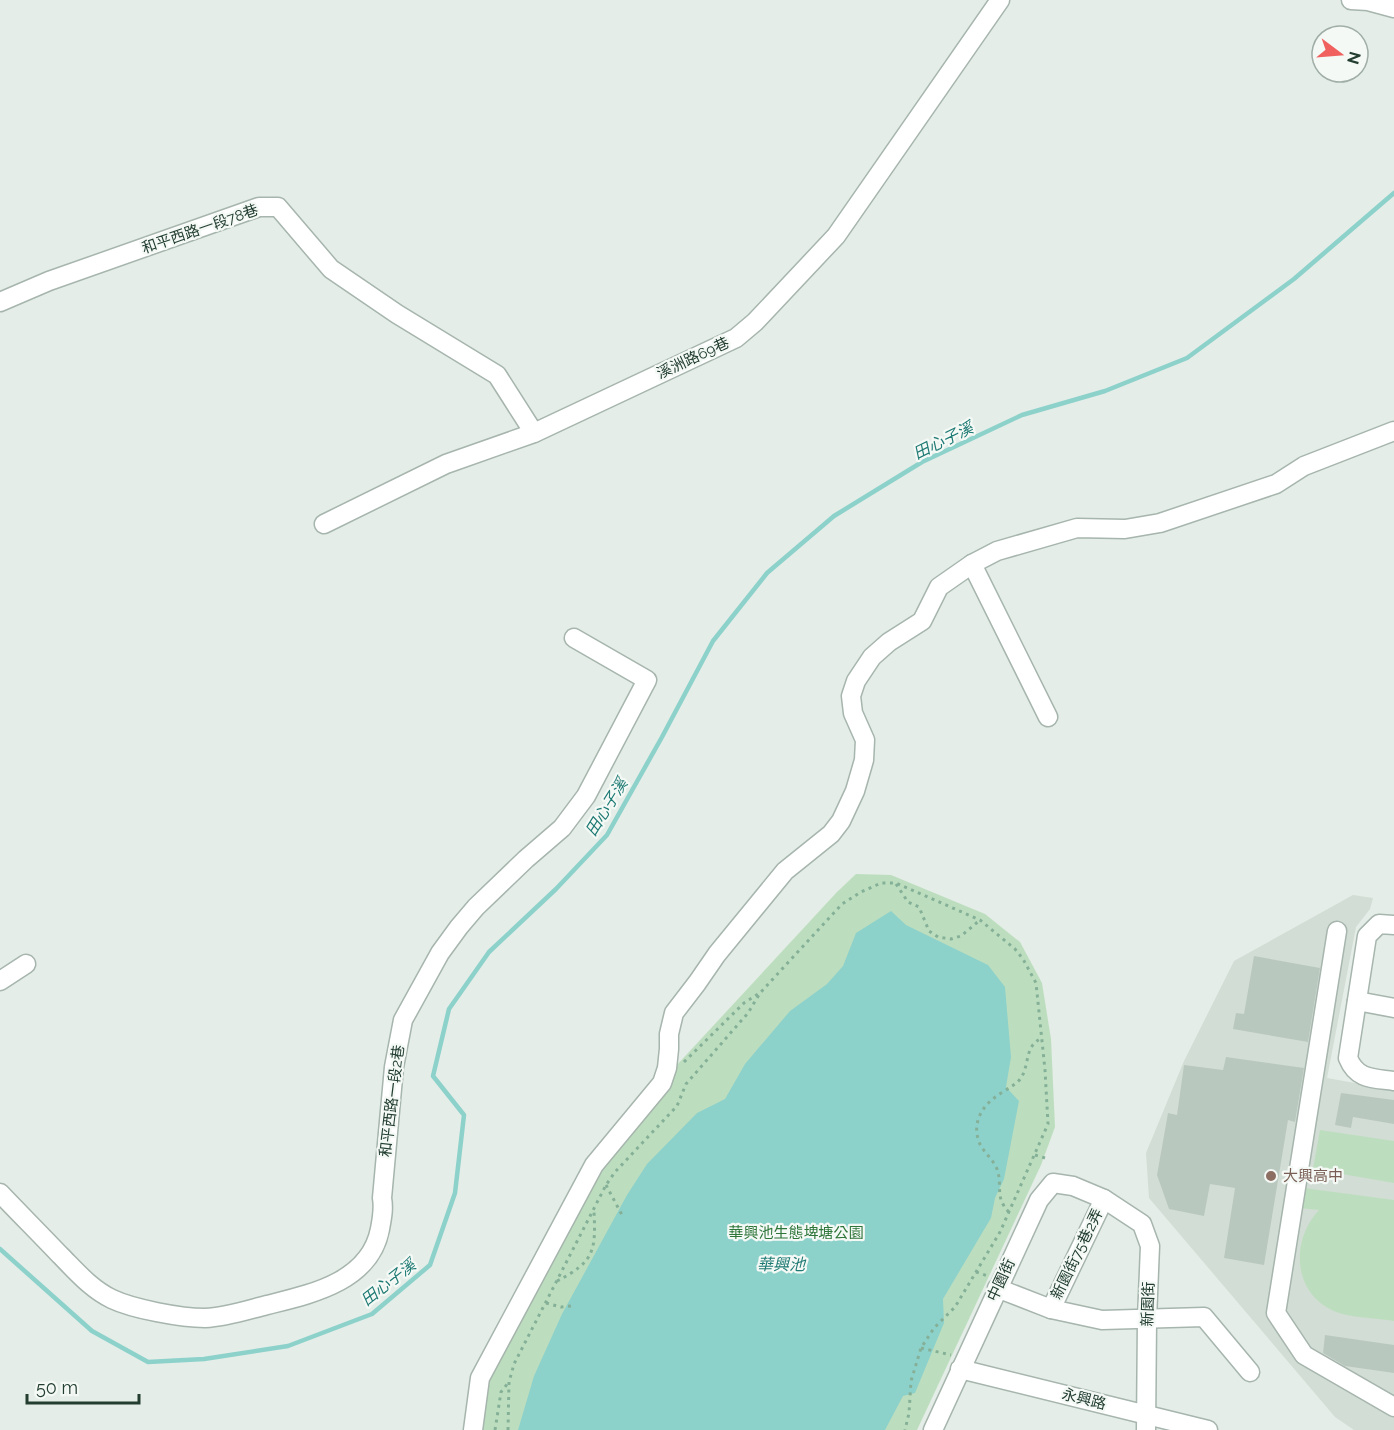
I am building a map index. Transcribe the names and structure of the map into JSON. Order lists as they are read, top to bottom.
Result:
{
  "streets": {
    "street": [
      "和平西路一段78巷",
      "溪洲路69巷",
      "和平西路一段2巷",
      "新園街75巷2弄",
      "中園街",
      "新園街",
      "永興路"
    ]
  },
  "crossings": [
    ["和平西路一段78巷", "溪洲路69巷"],
    ["新園街75巷2弄", "中園街"],
    ["新園街75巷2弄", "新園街"],
    ["中園街", "新園街"],
    ["中園街", "永興路"],
    ["新園街", "永興路"]
  ],
  "water": ["田心子溪", "華興池"],
  "parks": ["華興池生態埤塘公園"],
  "places": ["大興高中"],
  "scale_bar": "50 m",
  "north": "right"
}
